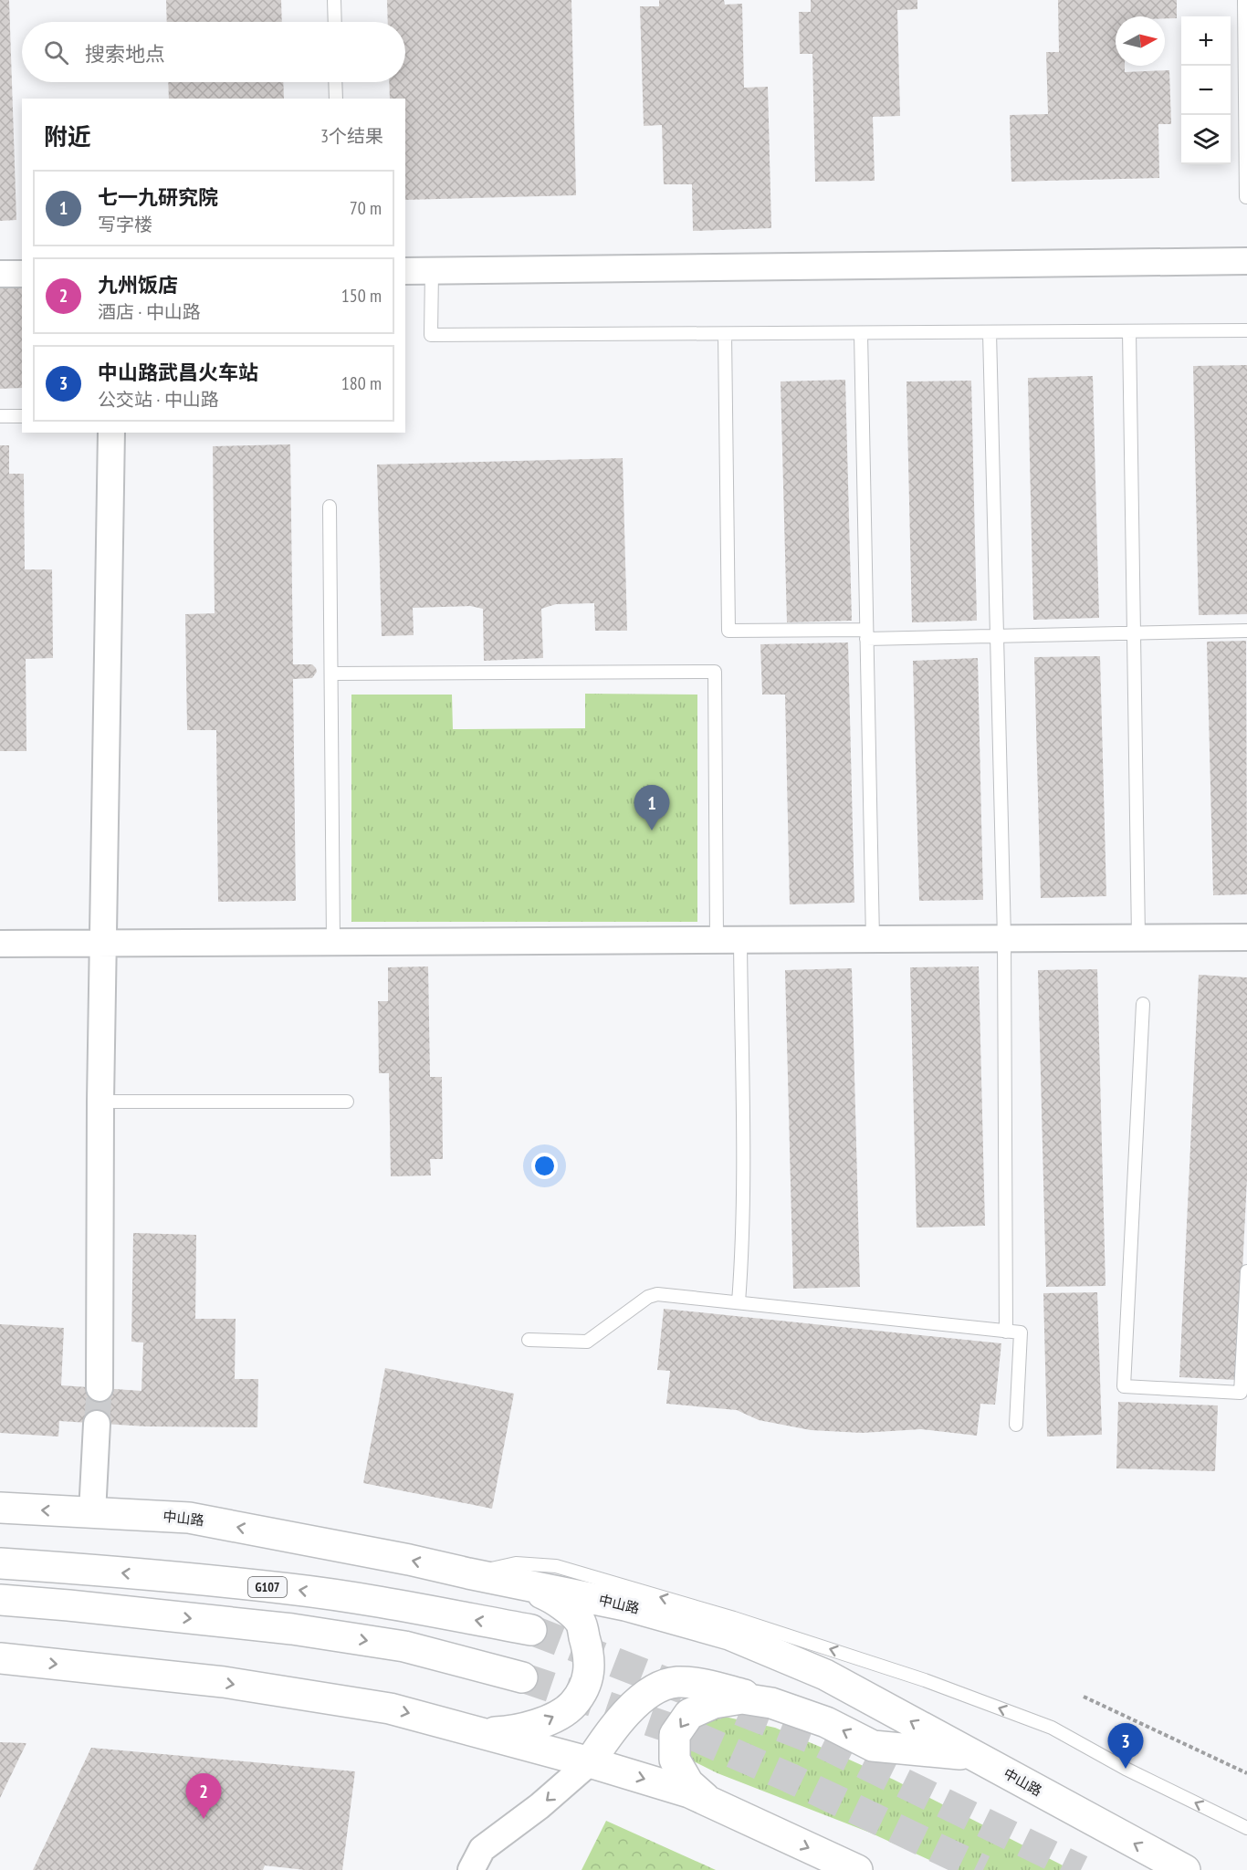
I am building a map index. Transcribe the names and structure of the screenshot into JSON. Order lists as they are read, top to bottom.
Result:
{
  "streets": {
    "main road": ["中山路", "G107"]
  },
  "north": "right",
  "page": {
    "map_buttons": ["+", "−"],
    "search": "搜索地点",
    "heading": ["附近", "3个结果"],
    "list": [
      {
        "mark": "1",
        "name": "七一九研究院",
        "note": "写字楼",
        "value": "70 m"
      },
      {
        "mark": "2",
        "name": "九州饭店",
        "note": "酒店 · 中山路",
        "value": "150 m"
      },
      {
        "mark": "3",
        "name": "中山路武昌火车站",
        "note": "公交站 · 中山路",
        "value": "180 m"
      }
    ],
    "pins": ["1", "3", "2"]
  }
}
